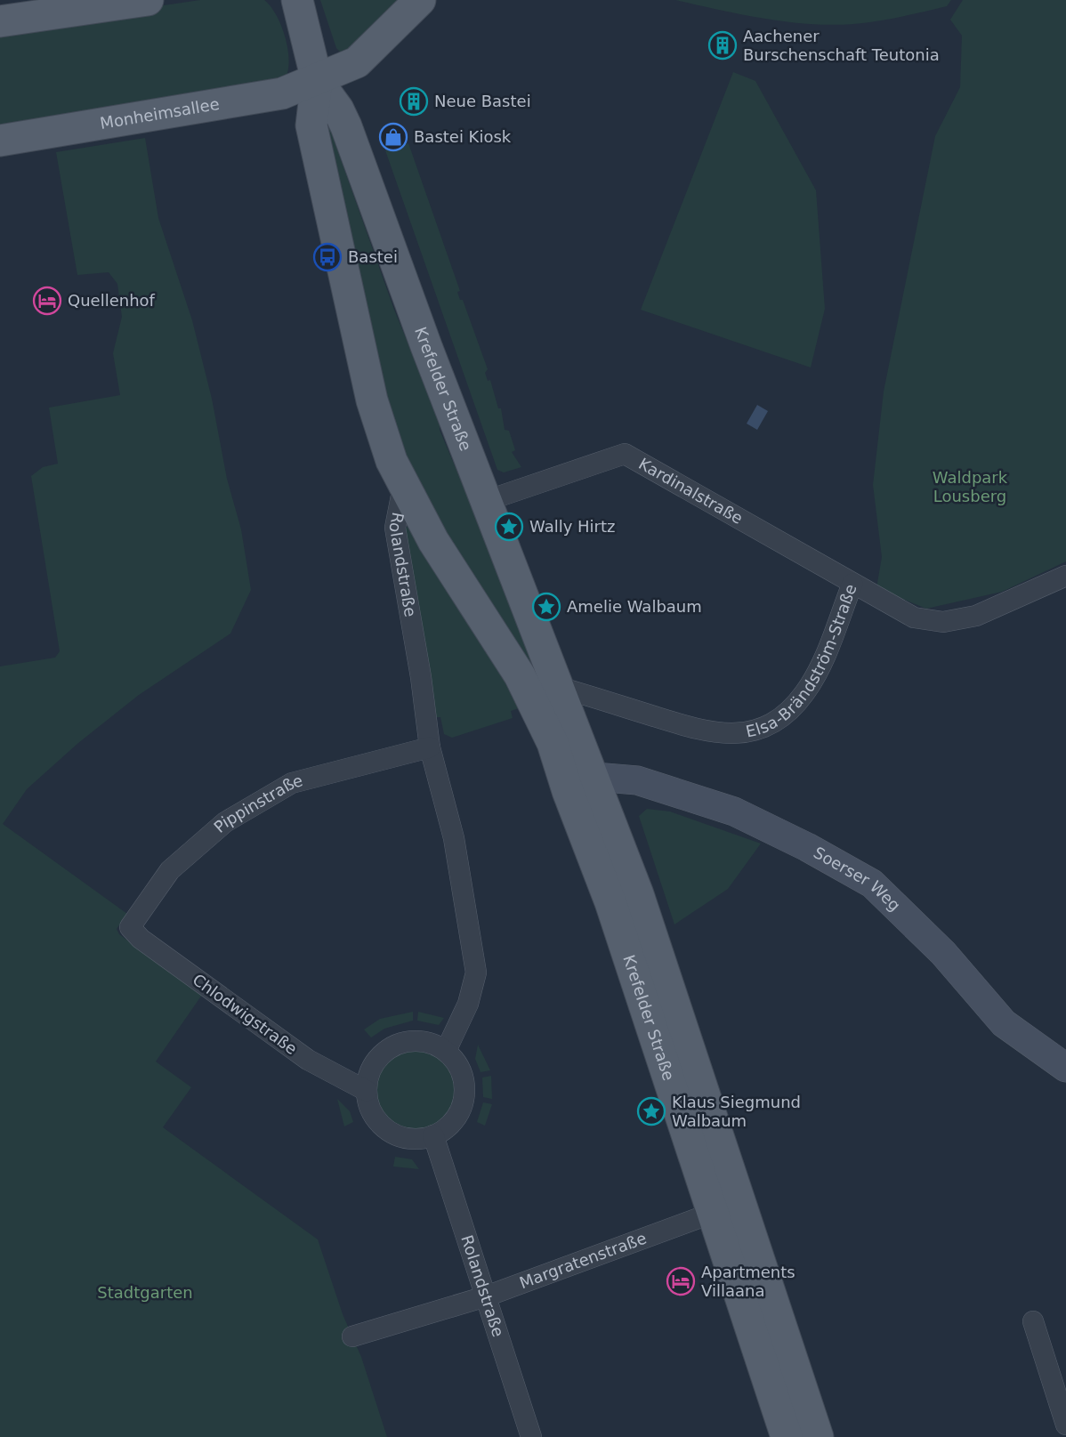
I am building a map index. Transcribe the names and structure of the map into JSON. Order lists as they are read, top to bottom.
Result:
{
  "streets": {
    "main road": ["Monheimsallee", "Krefelder Straße"],
    "street": [
      "Kardinalstraße",
      "Rolandstraße",
      "Elsa-Brändström-Straße",
      "Pippinstraße",
      "Soerser Weg",
      "Chlodwigstraße",
      "Margratenstraße"
    ]
  },
  "crossings": [
    ["Monheimsallee", "Krefelder Straße"],
    ["Krefelder Straße", "Kardinalstraße"],
    ["Krefelder Straße", "Rolandstraße"],
    ["Krefelder Straße", "Elsa-Brändström-Straße"],
    ["Krefelder Straße", "Soerser Weg"],
    ["Krefelder Straße", "Margratenstraße"],
    ["Kardinalstraße", "Elsa-Brändström-Straße"],
    ["Rolandstraße", "Pippinstraße"],
    ["Rolandstraße", "Chlodwigstraße"],
    ["Rolandstraße", "Margratenstraße"],
    ["Pippinstraße", "Chlodwigstraße"]
  ],
  "parks": ["Waldpark Lousberg", "Stadtgarten"],
  "places": {
    "building": ["Aachener Burschenschaft Teutonia", "Neue Bastei"],
    "shop": ["Bastei Kiosk"],
    "bus stop": ["Bastei"],
    "hotel": ["Quellenhof", "Apartments Villaana"],
    "place": ["Wally Hirtz", "Amelie Walbaum", "Klaus Siegmund Walbaum"]
  }
}
